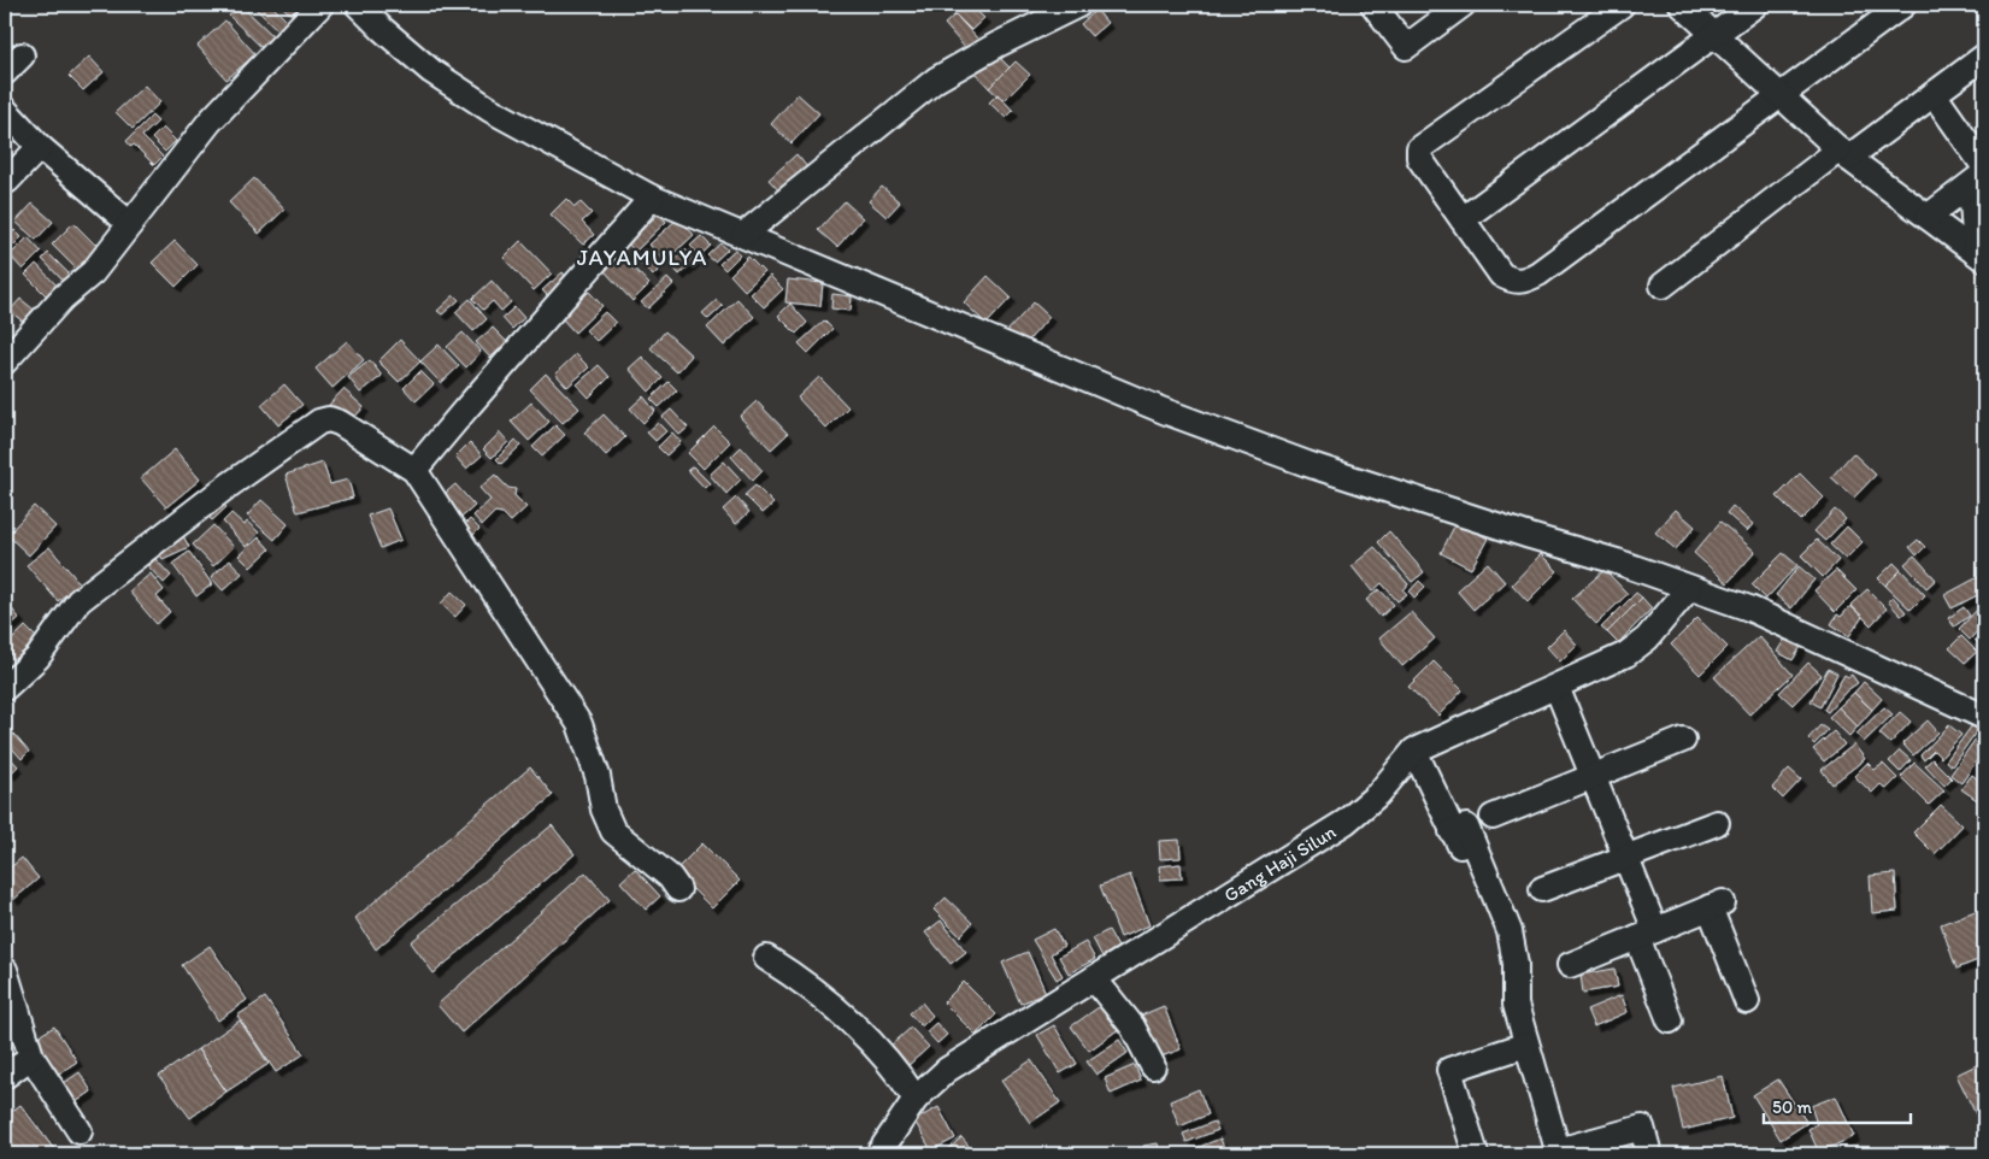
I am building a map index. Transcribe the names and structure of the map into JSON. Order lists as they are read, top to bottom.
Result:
{
  "streets": {
    "street": ["Gang Haji Silun"]
  },
  "districts": ["JAYAMULYA"],
  "scale_bar": "50 m"
}
